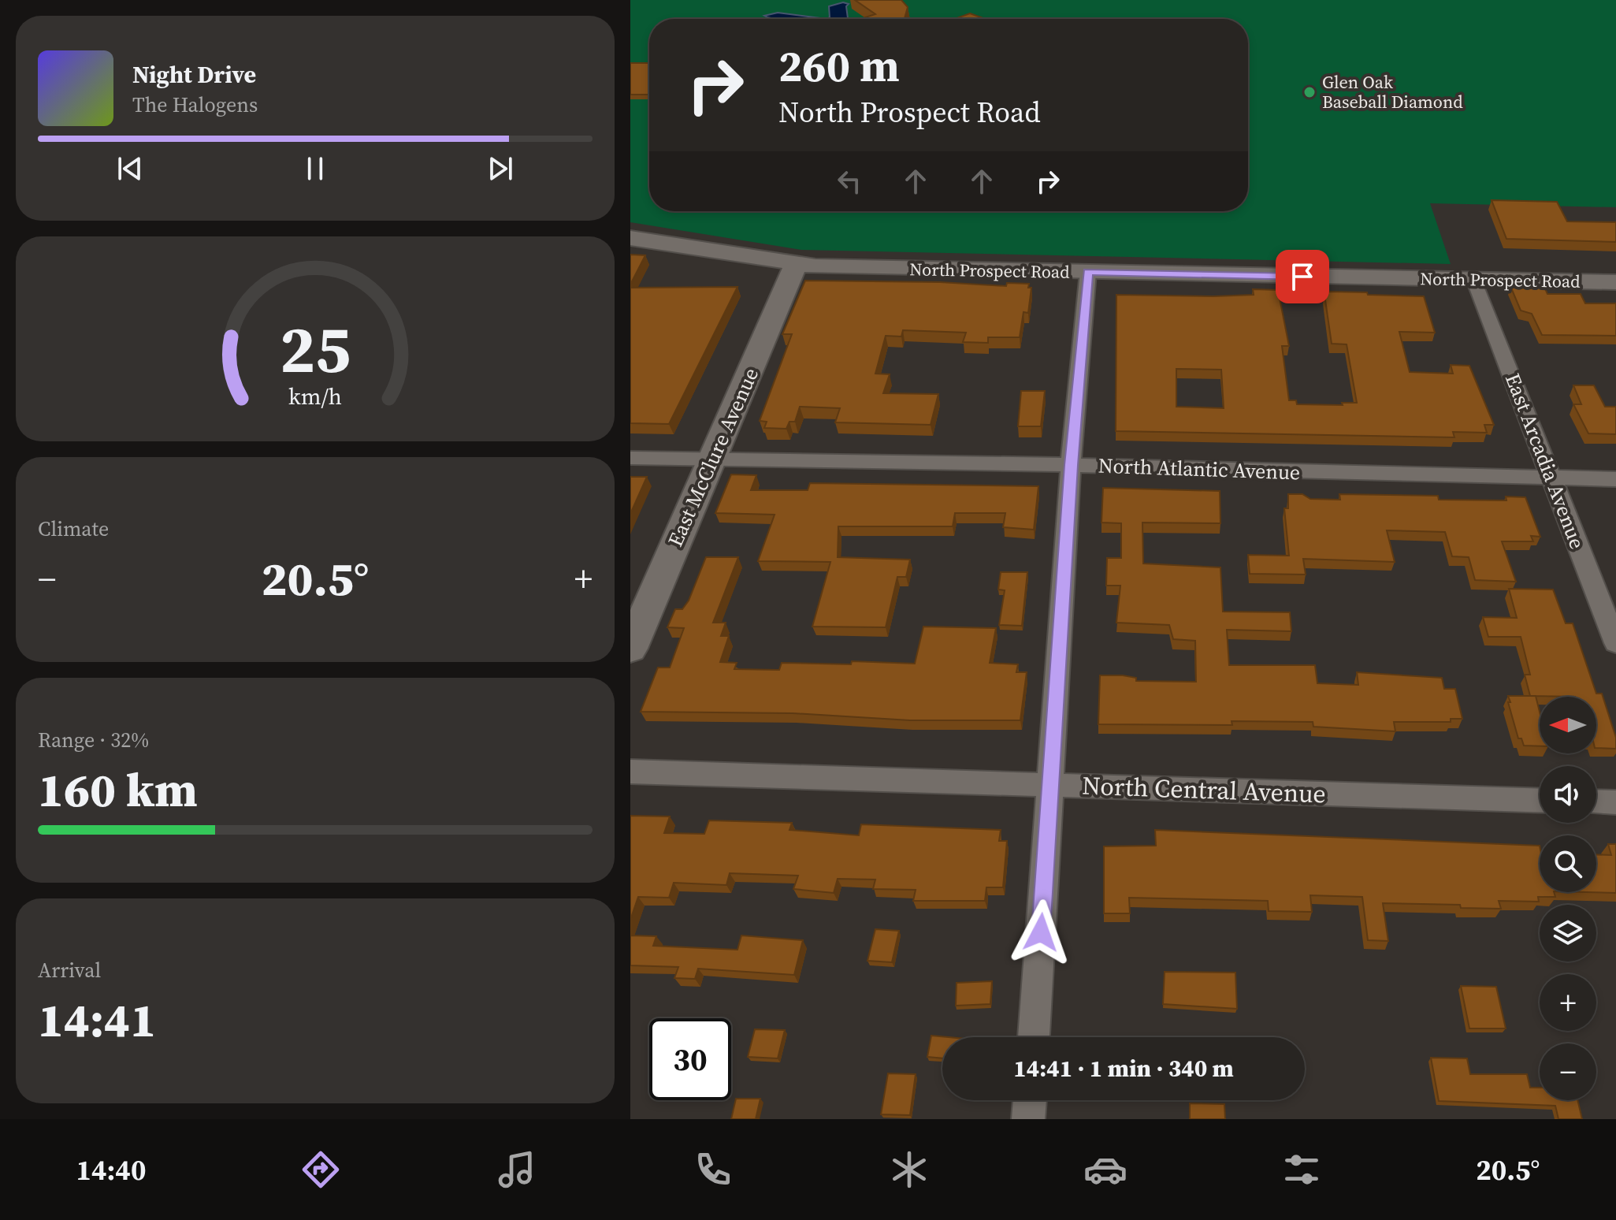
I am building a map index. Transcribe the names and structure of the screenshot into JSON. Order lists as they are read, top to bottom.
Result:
{
  "streets": {
    "main road": ["North Prospect Road", "East McClure Avenue"],
    "street": ["East Arcadia Avenue", "North Atlantic Avenue", "North Central Avenue"]
  },
  "crossings": [
    ["North Prospect Road", "East McClure Avenue"],
    ["North Prospect Road", "East Arcadia Avenue"],
    ["East McClure Avenue", "North Atlantic Avenue"],
    ["East Arcadia Avenue", "North Atlantic Avenue"]
  ],
  "places": ["Glen Oak Baseball Diamond"],
  "north": "left",
  "page": {
    "turn": ["260 m", "North Prospect Road"],
    "song": ["Night Drive", "The Halogens"],
    "tile": [
      "Climate",
      ["Range · 32%", "160 km"],
      ["Arrival", "14:41"]
    ],
    "heat": ["−", "20.5°", "+"],
    "map_buttons": ["+", "−"],
    "limit": "30",
    "trip": "14:41 · 1 min · 340 m",
    "tabs": ["14:40", "20.5°"],
    "gauge": ["25", "km/h"]
  }
}
